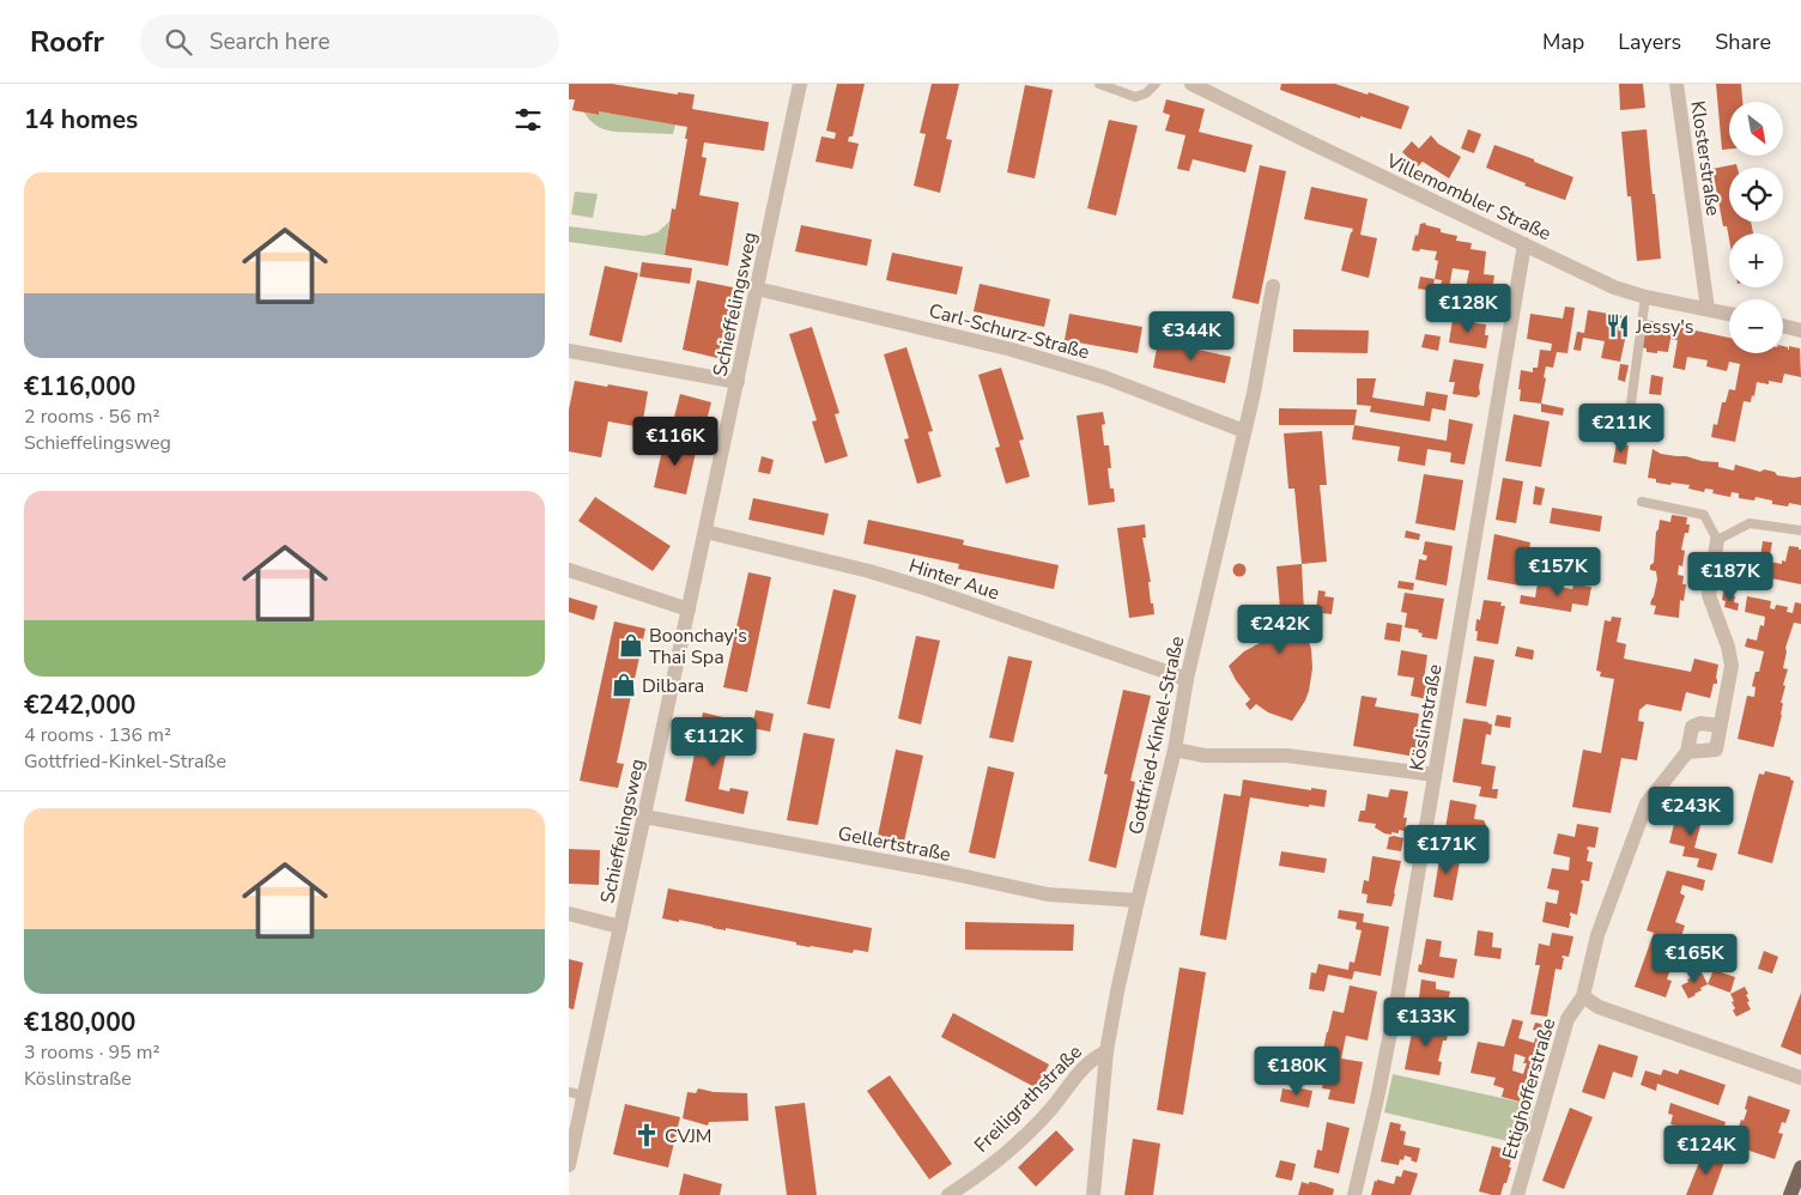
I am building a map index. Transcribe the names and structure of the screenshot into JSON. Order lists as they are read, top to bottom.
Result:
{
  "streets": {
    "street": [
      "Klosterstraße",
      "Villemombler Straße",
      "Schieffelingsweg",
      "Carl-Schurz-Straße",
      "Hinter Aue",
      "Köslinstraße",
      "Gottfried-Kinkel-Straße",
      "Gellertstraße",
      "Ettighofferstraße",
      "Freiligrathstraße"
    ]
  },
  "crossings": [
    ["Klosterstraße", "Villemombler Straße"],
    ["Villemombler Straße", "Köslinstraße"],
    ["Schieffelingsweg", "Carl-Schurz-Straße"],
    ["Schieffelingsweg", "Hinter Aue"],
    ["Schieffelingsweg", "Gellertstraße"],
    ["Carl-Schurz-Straße", "Gottfried-Kinkel-Straße"],
    ["Hinter Aue", "Gottfried-Kinkel-Straße"],
    ["Gottfried-Kinkel-Straße", "Gellertstraße"],
    ["Gottfried-Kinkel-Straße", "Freiligrathstraße"]
  ],
  "places": {
    "restaurant": ["Jessy's"],
    "shop": ["Boonchay's Thai Spa", "Dilbara"],
    "church": ["CVJM"]
  },
  "north": "bottom right",
  "page": {
    "header": "Roofr",
    "search": "Search here",
    "nav": ["Map", "Layers", "Share"],
    "heading": "14 homes",
    "map_buttons": ["+", "−"],
    "list": [
      {
        "name": "€116,000",
        "note": "2 rooms · 56 m² · Schieffelingsweg"
      },
      {
        "name": "€242,000",
        "note": "4 rooms · 136 m² · Gottfried-Kinkel-Straße"
      },
      {
        "name": "€180,000",
        "note": "3 rooms · 95 m² · Köslinstraße"
      }
    ],
    "price": [
      "€128K",
      "€344K",
      "€211K",
      "€116K",
      "€157K",
      "€187K",
      "€242K",
      "€112K",
      "€243K",
      "€171K",
      "€165K",
      "€133K",
      "€180K",
      "€124K"
    ]
  }
}
